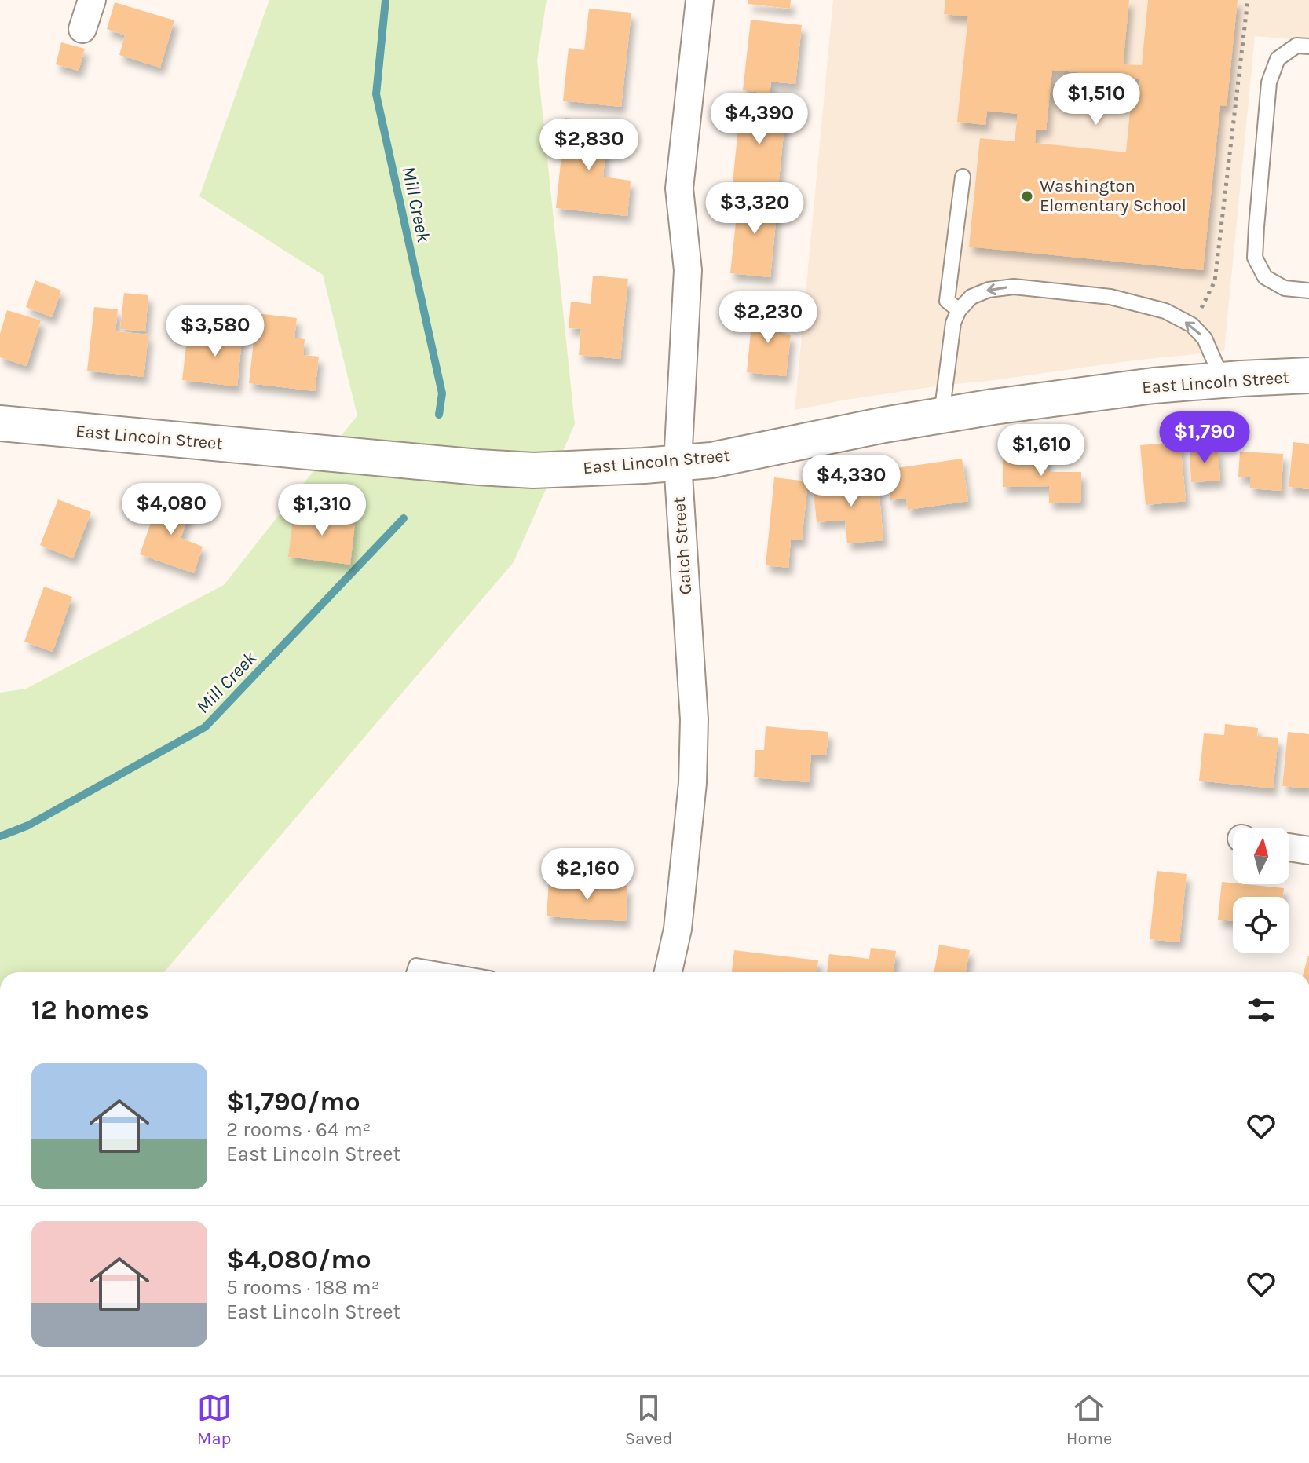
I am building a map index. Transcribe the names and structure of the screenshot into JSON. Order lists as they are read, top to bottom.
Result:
{
  "streets": {
    "street": ["East Lincoln Street", "Gatch Street"]
  },
  "crossings": [
    ["East Lincoln Street", "Gatch Street"]
  ],
  "water": ["Mill Creek"],
  "places": ["Washington Elementary School"],
  "north": "top",
  "page": {
    "price": [
      "$1,510",
      "$4,390",
      "$2,830",
      "$3,320",
      "$2,230",
      "$3,580",
      "$1,790",
      "$1,610",
      "$4,330",
      "$4,080",
      "$1,310",
      "$2,160"
    ],
    "heading": "12 homes",
    "list": [
      {
        "name": "$1,790/mo",
        "note": "2 rooms · 64 m² · East Lincoln Street"
      },
      {
        "name": "$4,080/mo",
        "note": "5 rooms · 188 m² · East Lincoln Street"
      }
    ],
    "tabs": ["Map", "Saved", "Home"]
  }
}
